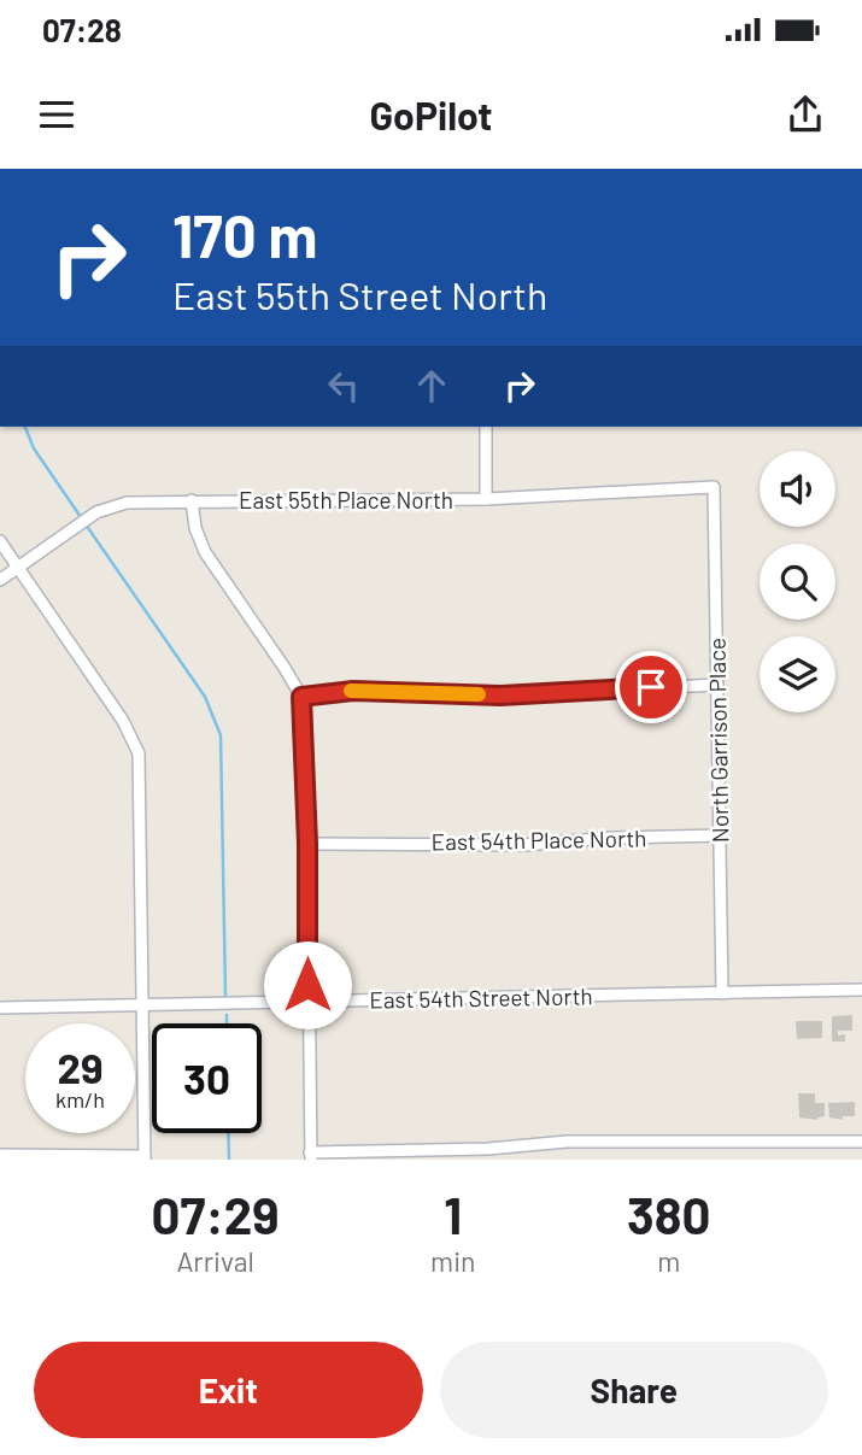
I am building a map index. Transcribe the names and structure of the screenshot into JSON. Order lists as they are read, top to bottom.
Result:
{
  "streets": {
    "street": [
      "East 55th Place North",
      "North Garrison Place",
      "East 54th Place North",
      "East 54th Street North"
    ]
  },
  "crossings": [
    ["East 55th Place North", "North Garrison Place"],
    ["North Garrison Place", "East 54th Place North"],
    ["North Garrison Place", "East 54th Street North"]
  ],
  "page": {
    "status": "07:28",
    "header": "GoPilot",
    "turn": ["170 m", "East 55th Street North"],
    "speed": "29 km/h",
    "limit": "30",
    "eta": [
      "07:29",
      "Arrival",
      "1",
      "min",
      "380",
      "m"
    ],
    "buttons": ["Exit", "Share"]
  }
}
